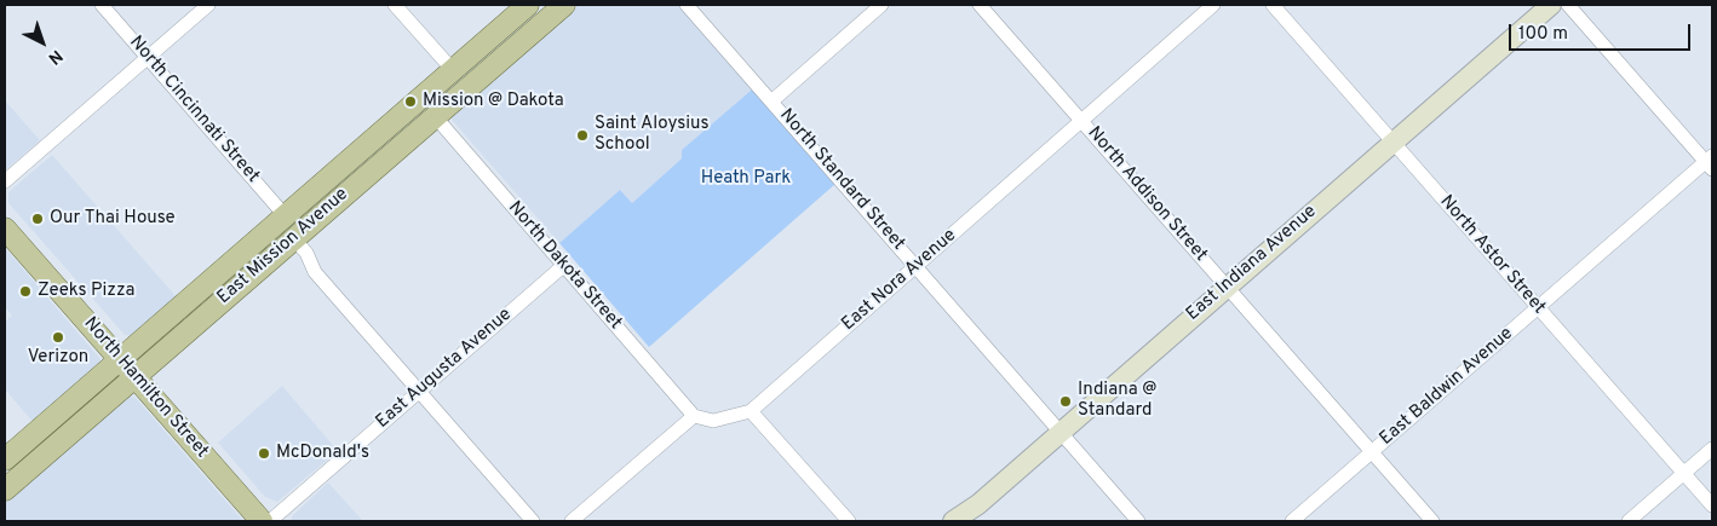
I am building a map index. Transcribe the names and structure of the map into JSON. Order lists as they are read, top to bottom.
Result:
{
  "streets": {
    "main road": ["East Mission Avenue", "East Indiana Avenue", "North Hamilton Street"],
    "street": [
      "North Cincinnati Street",
      "North Standard Street",
      "North Addison Street",
      "North Astor Street",
      "North Dakota Street",
      "East Nora Avenue",
      "East Augusta Avenue",
      "East Baldwin Avenue"
    ]
  },
  "crossings": [
    ["North Cincinnati Street", "East Mission Avenue"],
    ["North Standard Street", "East Indiana Avenue"],
    ["North Standard Street", "East Nora Avenue"],
    ["North Addison Street", "East Indiana Avenue"],
    ["North Addison Street", "East Nora Avenue"],
    ["North Addison Street", "East Baldwin Avenue"],
    ["East Mission Avenue", "North Dakota Street"],
    ["East Mission Avenue", "North Hamilton Street"],
    ["North Astor Street", "East Indiana Avenue"],
    ["North Astor Street", "East Baldwin Avenue"],
    ["North Dakota Street", "East Nora Avenue"],
    ["North Dakota Street", "East Augusta Avenue"]
  ],
  "parks": ["Heath Park"],
  "places": [
    "Mission @ Dakota",
    "Saint Aloysius School",
    "Our Thai House",
    "Zeeks Pizza",
    "Verizon",
    "Indiana @ Standard",
    "McDonald's"
  ],
  "scale_bar": "100 m",
  "north": "bottom right"
}
